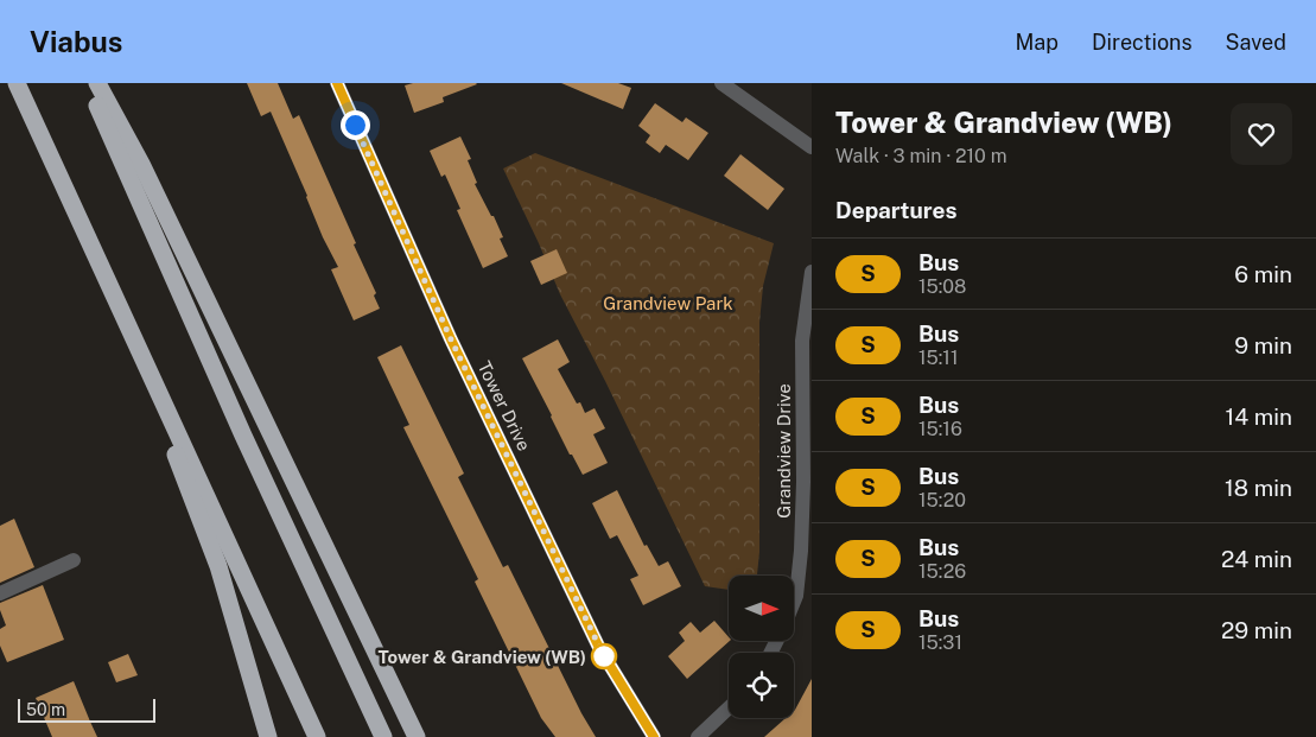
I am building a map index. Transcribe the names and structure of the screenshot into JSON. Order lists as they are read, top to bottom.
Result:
{
  "streets": {
    "street": ["Tower Drive", "Grandview Drive"]
  },
  "parks": ["Grandview Park"],
  "places": ["Tower & Grandview (WB)"],
  "lines": ["bus line S"],
  "scale_bar": "50 m",
  "north": "right",
  "page": {
    "header": "Viabus",
    "nav": ["Map", "Directions", "Saved"],
    "heading": [
      ["Tower & Grandview (WB)", "Walk · 3 min · 210 m"],
      "Departures"
    ],
    "list": [
      {
        "mark": "S",
        "name": "Bus",
        "note": "15:08",
        "value": "6 min"
      },
      {
        "mark": "S",
        "name": "Bus",
        "note": "15:11",
        "value": "9 min"
      },
      {
        "mark": "S",
        "name": "Bus",
        "note": "15:16",
        "value": "14 min"
      },
      {
        "mark": "S",
        "name": "Bus",
        "note": "15:20",
        "value": "18 min"
      },
      {
        "mark": "S",
        "name": "Bus",
        "note": "15:26",
        "value": "24 min"
      },
      {
        "mark": "S",
        "name": "Bus",
        "note": "15:31",
        "value": "29 min"
      }
    ],
    "scale": "50 m"
  }
}
